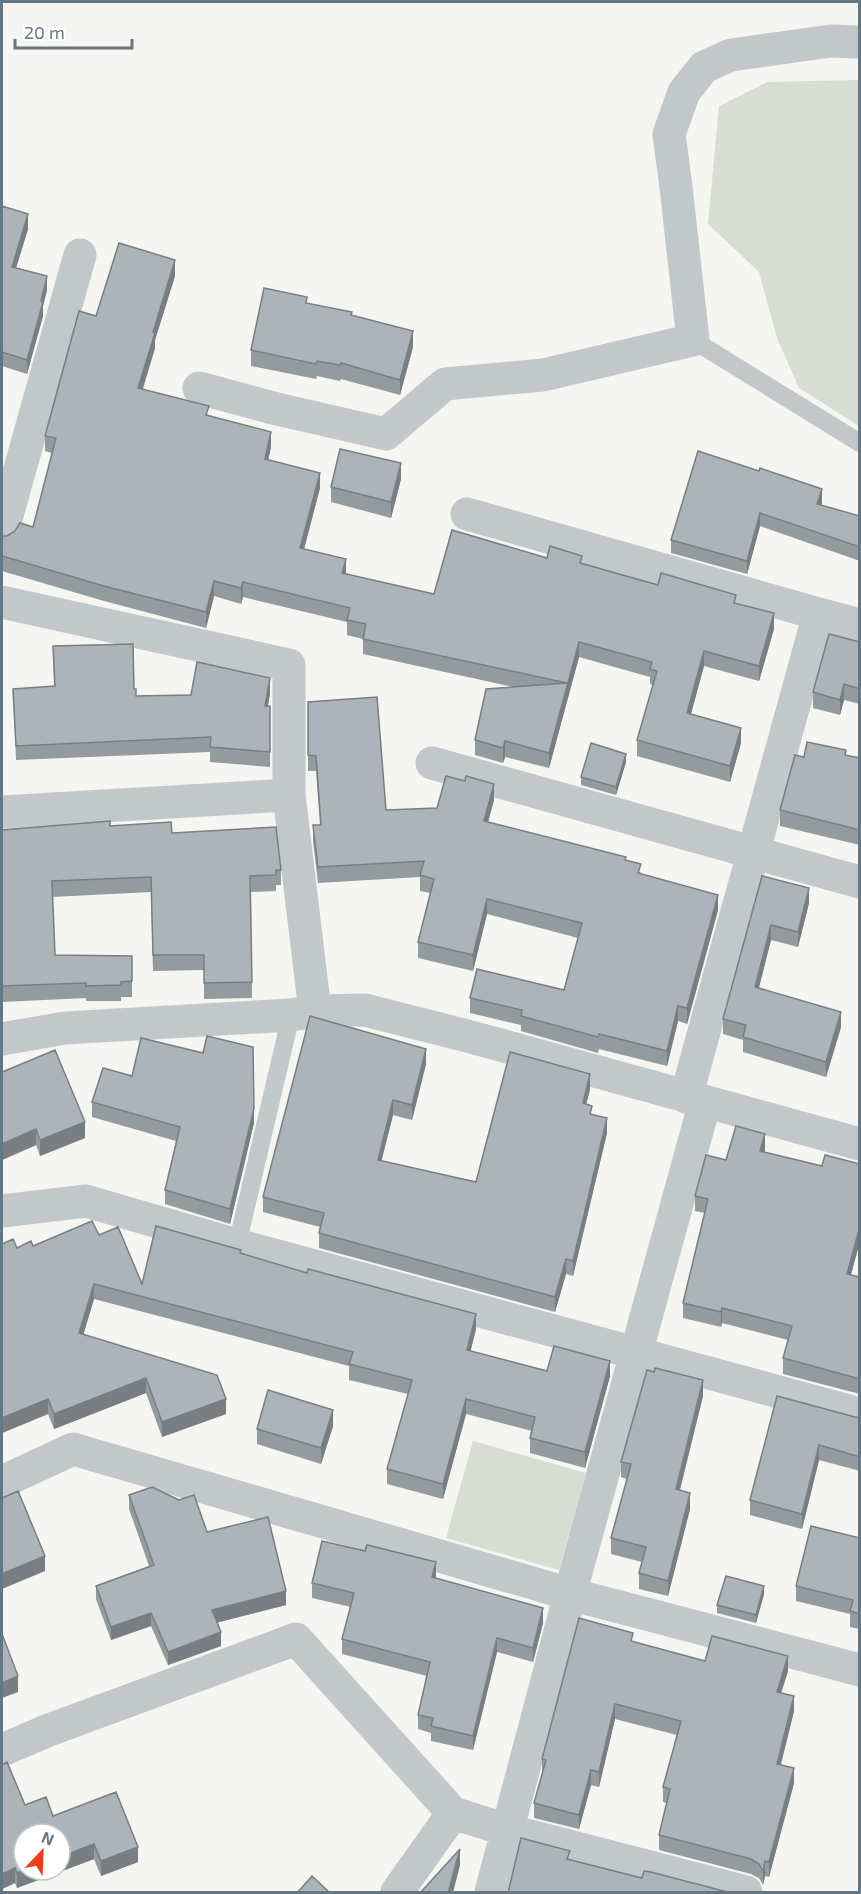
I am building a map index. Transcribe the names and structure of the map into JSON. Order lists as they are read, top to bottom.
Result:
{
  "scale_bar": "20 m",
  "north": "top right"
}
